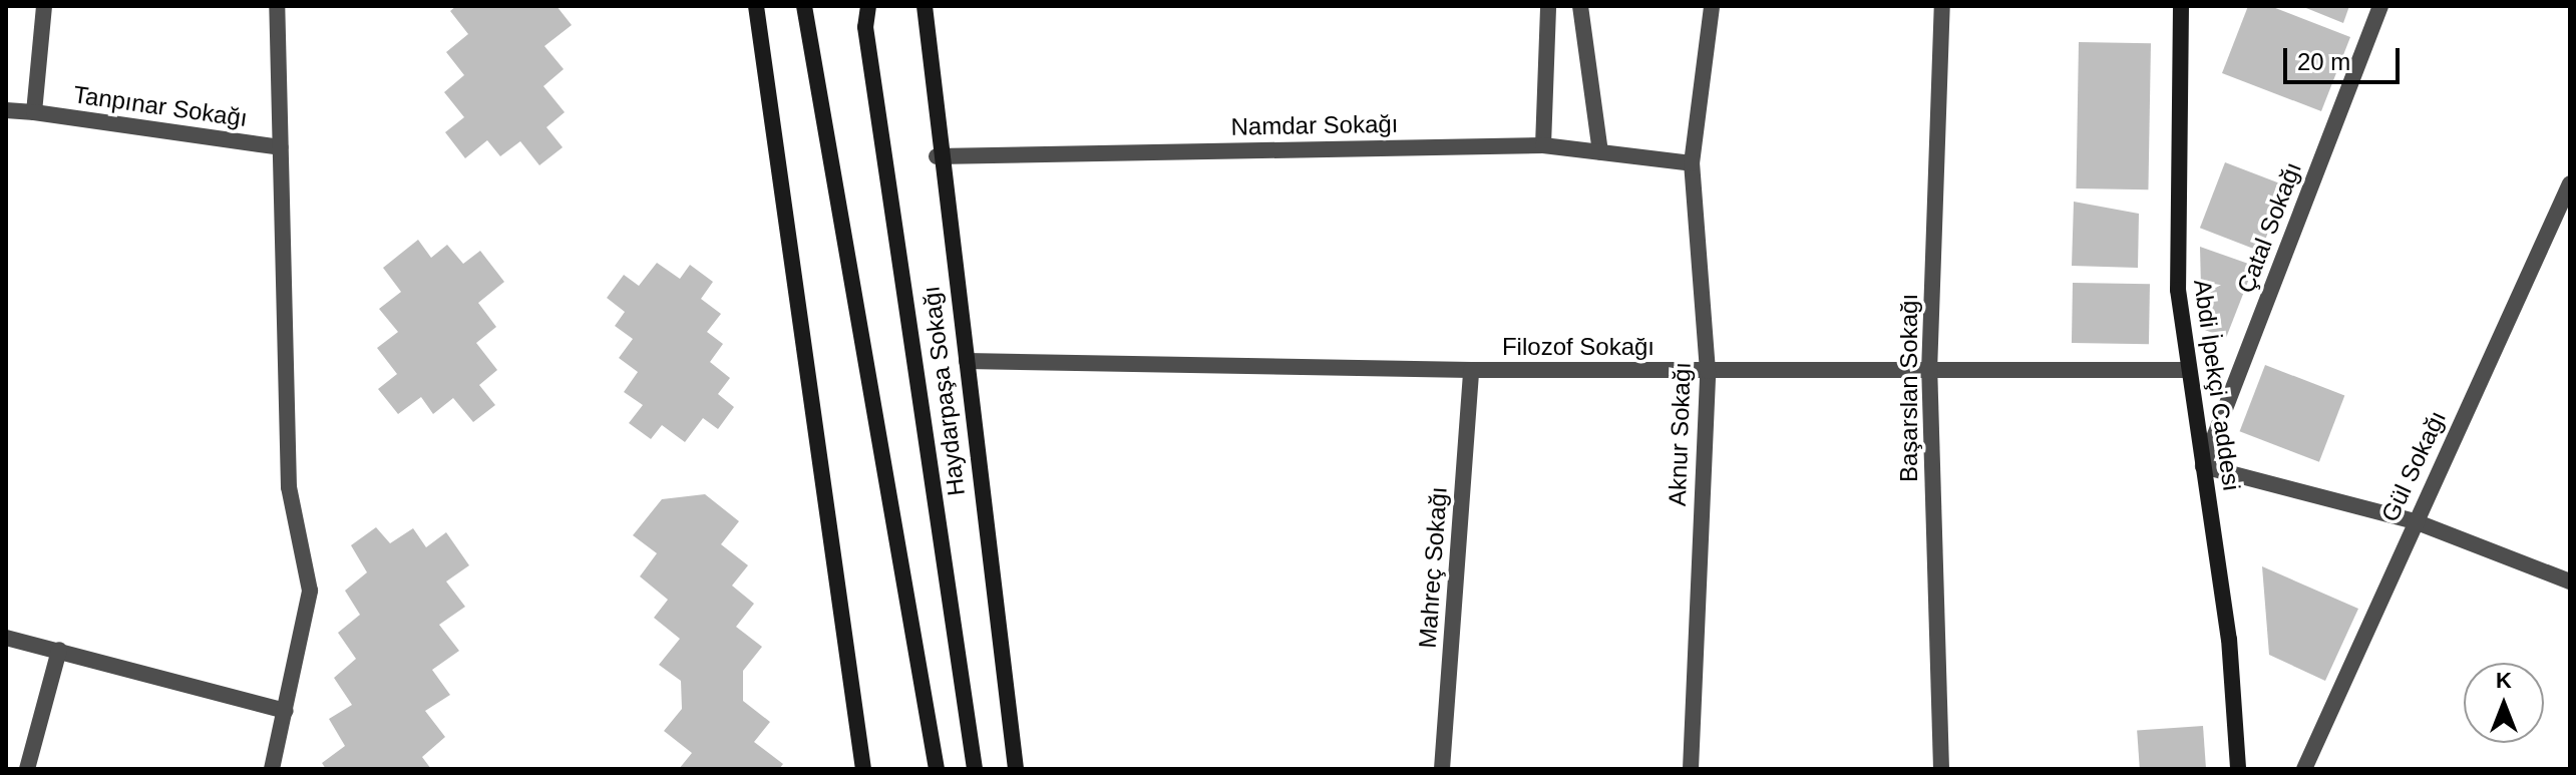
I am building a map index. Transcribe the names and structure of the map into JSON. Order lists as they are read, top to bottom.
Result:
{
  "streets": {
    "street": [
      "Tanpınar Sokağı",
      "Namdar Sokağı",
      "Çatal Sokağı",
      "Filozof Sokağı",
      "Abdi İpekçi Caddesi",
      "Başarslan Sokağı",
      "Haydarpaşa Sokağı",
      "Aknur Sokağı",
      "Gül Sokağı",
      "Mahreç Sokağı"
    ]
  },
  "crossings": [
    ["Namdar Sokağı", "Haydarpaşa Sokağı"],
    ["Namdar Sokağı", "Aknur Sokağı"],
    ["Çatal Sokağı", "Abdi İpekçi Caddesi"],
    ["Filozof Sokağı", "Abdi İpekçi Caddesi"],
    ["Filozof Sokağı", "Başarslan Sokağı"],
    ["Filozof Sokağı", "Haydarpaşa Sokağı"],
    ["Filozof Sokağı", "Aknur Sokağı"],
    ["Filozof Sokağı", "Mahreç Sokağı"]
  ],
  "scale_bar": "20 m",
  "north": "top"
}
